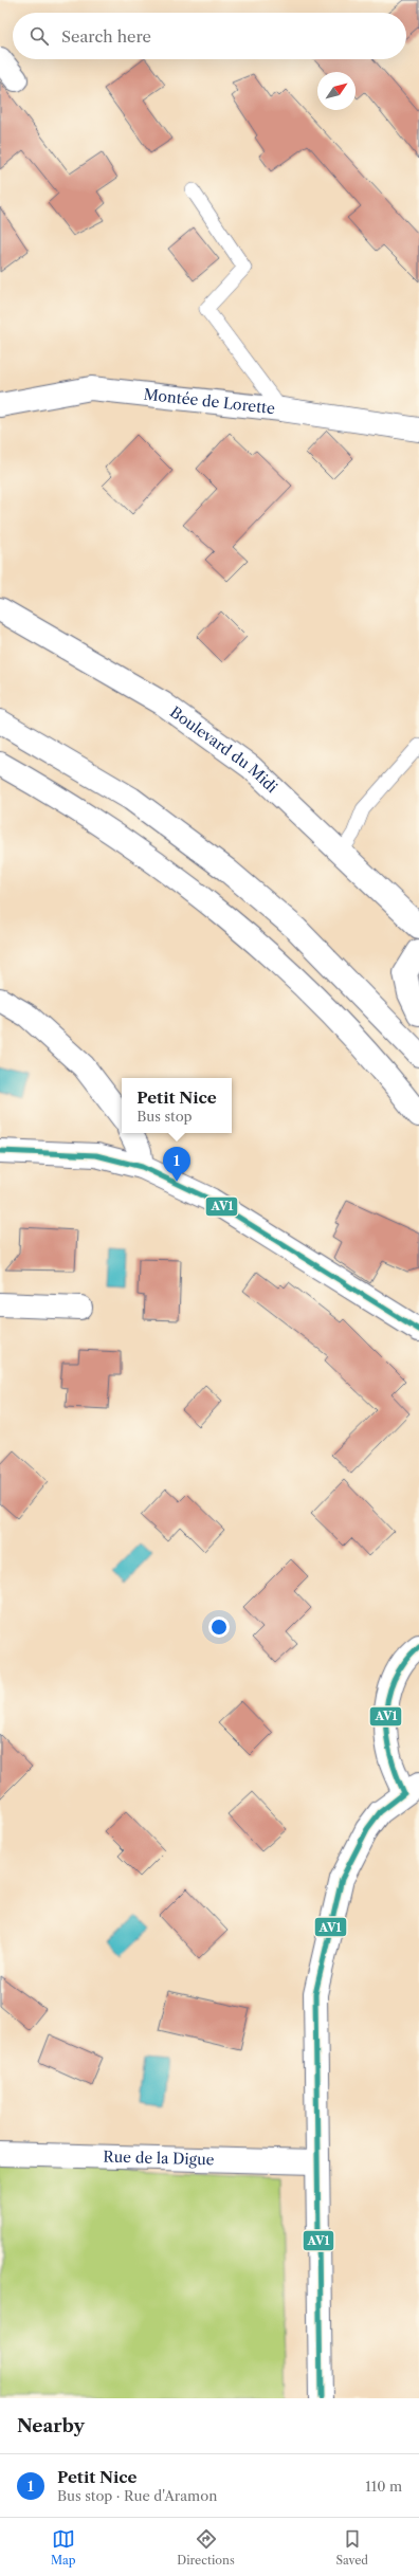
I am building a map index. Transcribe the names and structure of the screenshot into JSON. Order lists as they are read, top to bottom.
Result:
{
  "streets": {
    "street": ["Montée de Lorette", "Boulevard du Midi", "Rue de la Digue"]
  },
  "lines": ["transit line AV1"],
  "north": "top right",
  "page": {
    "search": "Search here",
    "popup": ["Petit Nice", "Bus stop"],
    "pins": "1",
    "heading": "Nearby",
    "list": [
      {
        "mark": "1",
        "name": "Petit Nice",
        "note": "Bus stop · Rue d'Aramon",
        "value": "110 m"
      }
    ],
    "nav": ["Map", "Directions", "Saved"]
  }
}
